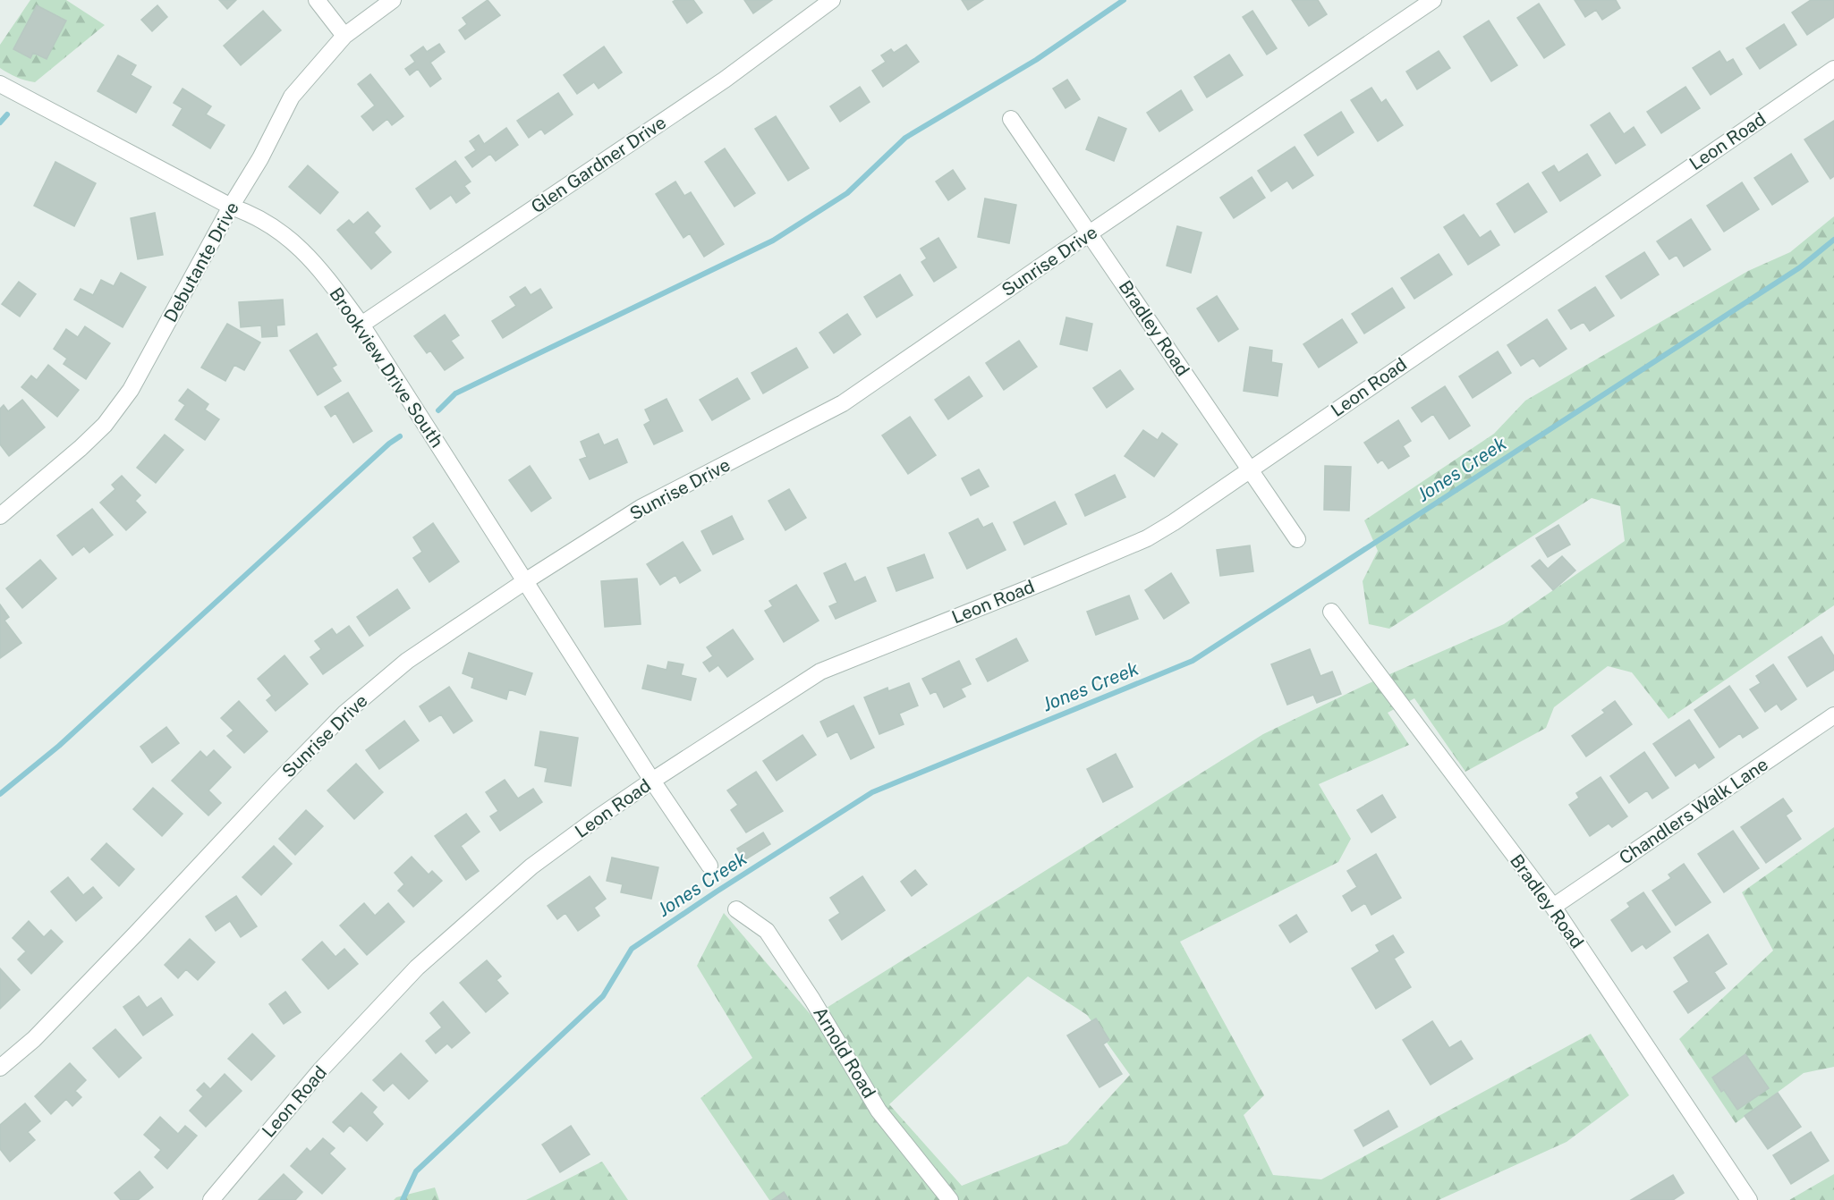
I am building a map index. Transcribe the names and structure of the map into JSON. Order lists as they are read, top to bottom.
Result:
{
  "streets": {
    "street": [
      "Leon Road",
      "Glen Gardner Drive",
      "Sunrise Drive",
      "Debutante Drive",
      "Bradley Road",
      "Brookview Drive South",
      "Chandlers Walk Lane",
      "Arnold Road"
    ]
  },
  "crossings": [
    ["Leon Road", "Bradley Road"],
    ["Leon Road", "Brookview Drive South"],
    ["Glen Gardner Drive", "Brookview Drive South"],
    ["Sunrise Drive", "Bradley Road"],
    ["Sunrise Drive", "Brookview Drive South"],
    ["Debutante Drive", "Brookview Drive South"],
    ["Bradley Road", "Chandlers Walk Lane"]
  ],
  "water": ["Jones Creek"]
}
